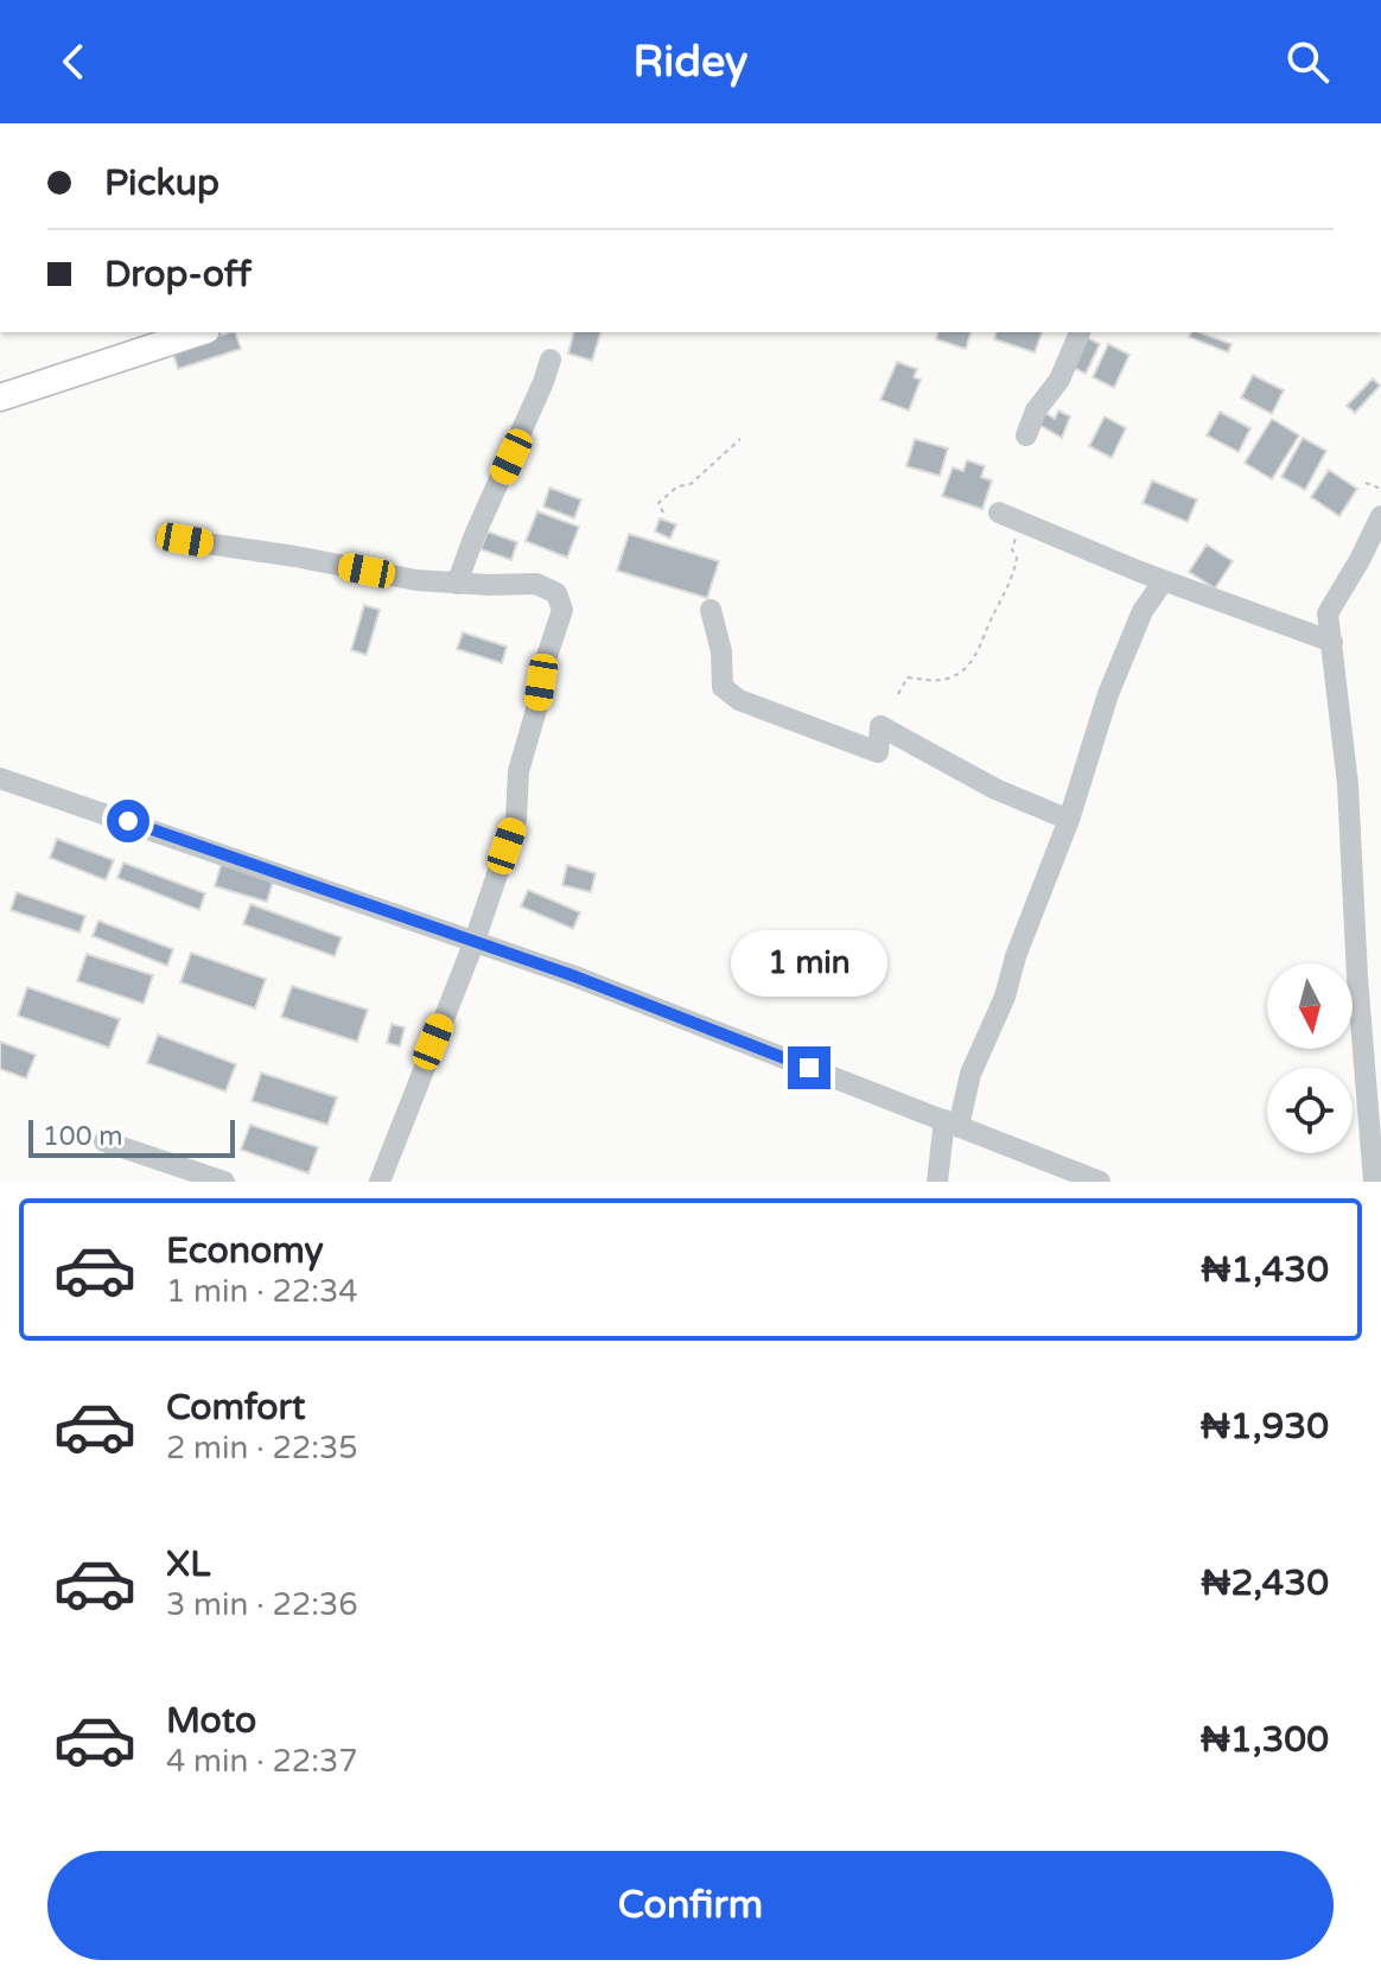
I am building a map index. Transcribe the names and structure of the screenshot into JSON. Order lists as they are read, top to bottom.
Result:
{
  "scale_bar": "100 m",
  "north": "bottom",
  "page": {
    "header": "Ridey",
    "banner": ["Pickup", "Drop-off"],
    "bubble": "1 min",
    "scale": "100 m",
    "list": [
      {
        "name": "Economy",
        "note": "1 min · 22:34",
        "value": "₦1,430"
      },
      {
        "name": "Comfort",
        "note": "2 min · 22:35",
        "value": "₦1,930"
      },
      {
        "name": "XL",
        "note": "3 min · 22:36",
        "value": "₦2,430"
      },
      {
        "name": "Moto",
        "note": "4 min · 22:37",
        "value": "₦1,300"
      }
    ],
    "buttons": "Confirm"
  }
}
